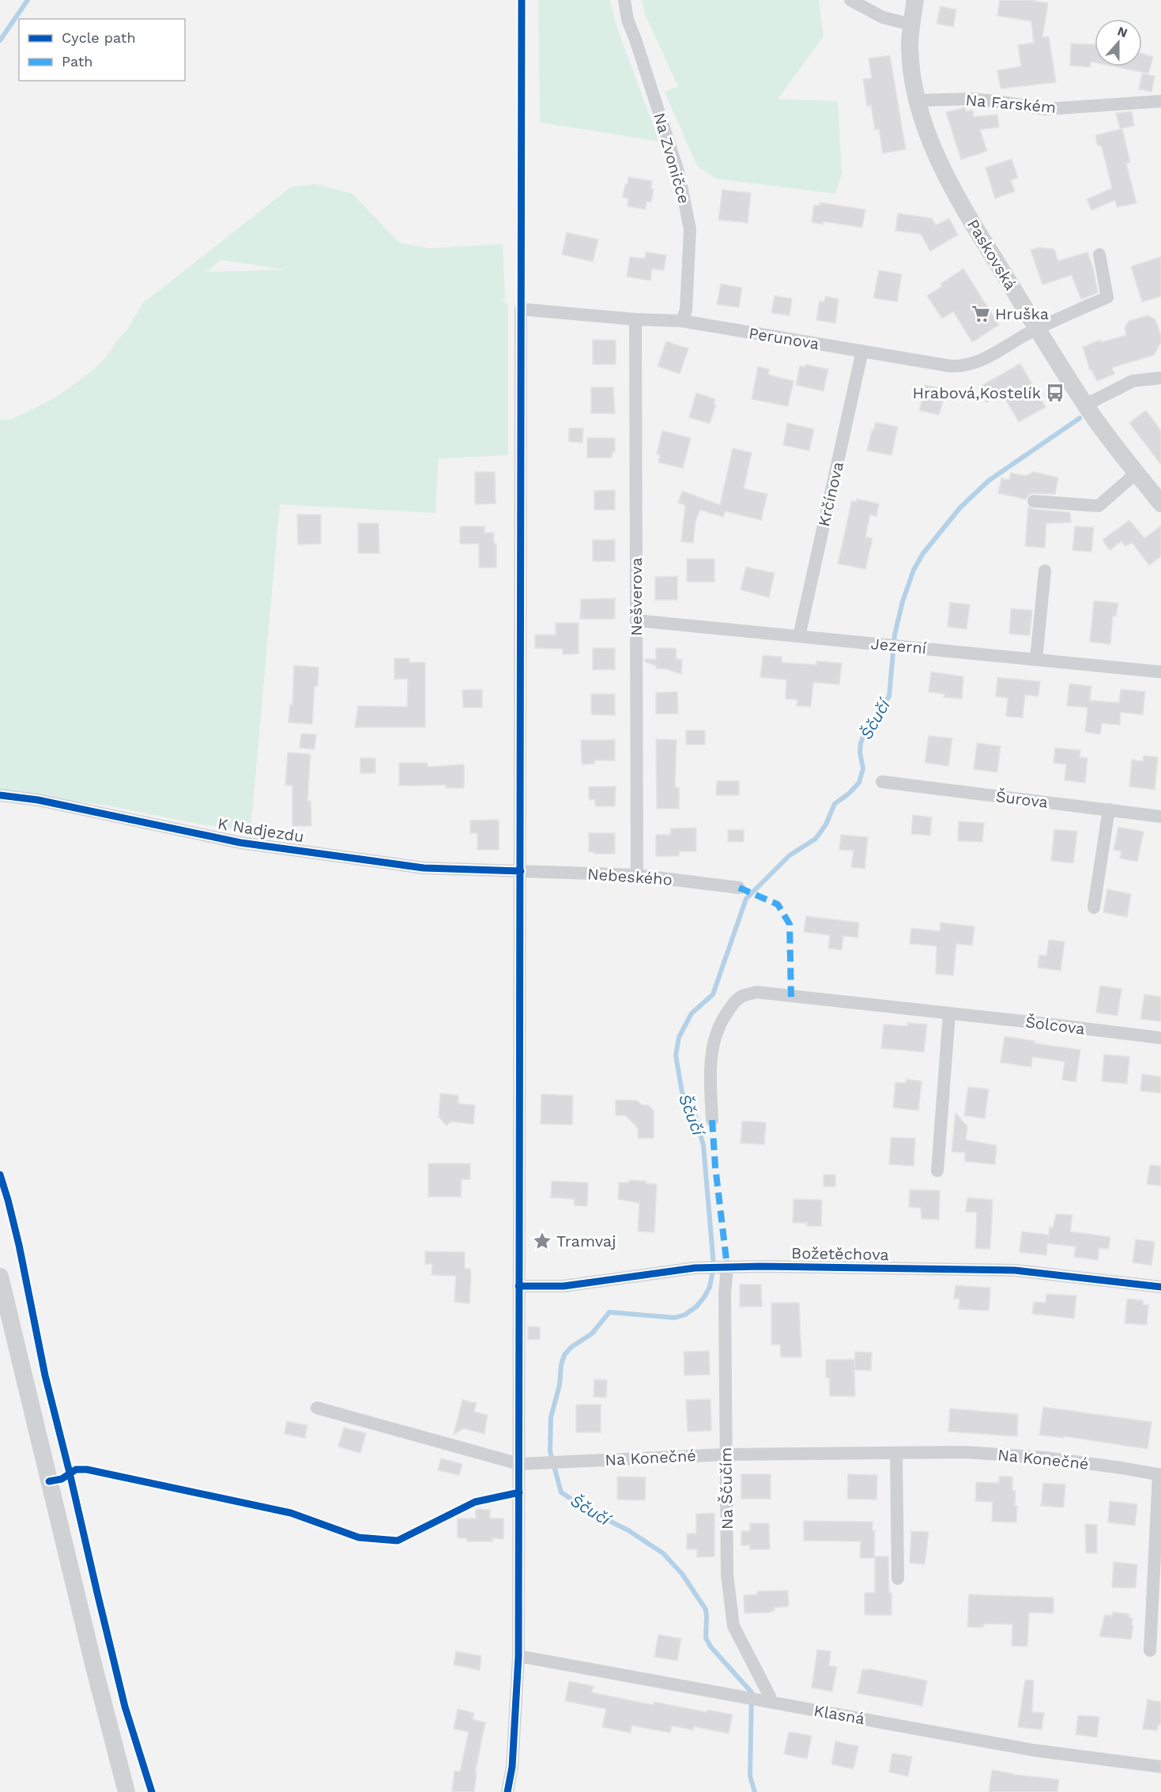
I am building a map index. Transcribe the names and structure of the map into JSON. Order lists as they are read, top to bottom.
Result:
{
  "streets": {
    "main road": ["Paskovská"],
    "street": [
      "Na Farském",
      "Na Zvoničce",
      "Perunova",
      "Krčínova",
      "Nešverova",
      "Jezerní",
      "Šurova",
      "K Nadjezdu",
      "Nebeského",
      "Šolcova",
      "Božetěchova",
      "Na Konečné",
      "Na Ščučím",
      "Klasná"
    ]
  },
  "crossings": [
    ["Na Farském", "Paskovská"],
    ["Na Zvoničce", "Perunova"],
    ["Paskovská", "Perunova"],
    ["Perunova", "Krčínova"],
    ["Perunova", "Nešverova"],
    ["Perunova", "K Nadjezdu"],
    ["Perunova", "Nebeského"],
    ["Krčínova", "Jezerní"],
    ["Nešverova", "Jezerní"],
    ["Nešverova", "Nebeského"],
    ["K Nadjezdu", "Nebeského"],
    ["Božetěchova", "Na Ščučím"],
    ["Na Konečné", "Na Ščučím"],
    ["Na Ščučím", "Klasná"]
  ],
  "water": ["Ščučí"],
  "places": {
    "supermarket": ["Hruška"],
    "bus stop": ["Hrabová,Kostelík"],
    "place": ["Tramvaj"]
  },
  "legend": ["Cycle path", "Path"],
  "north": "top"
}
